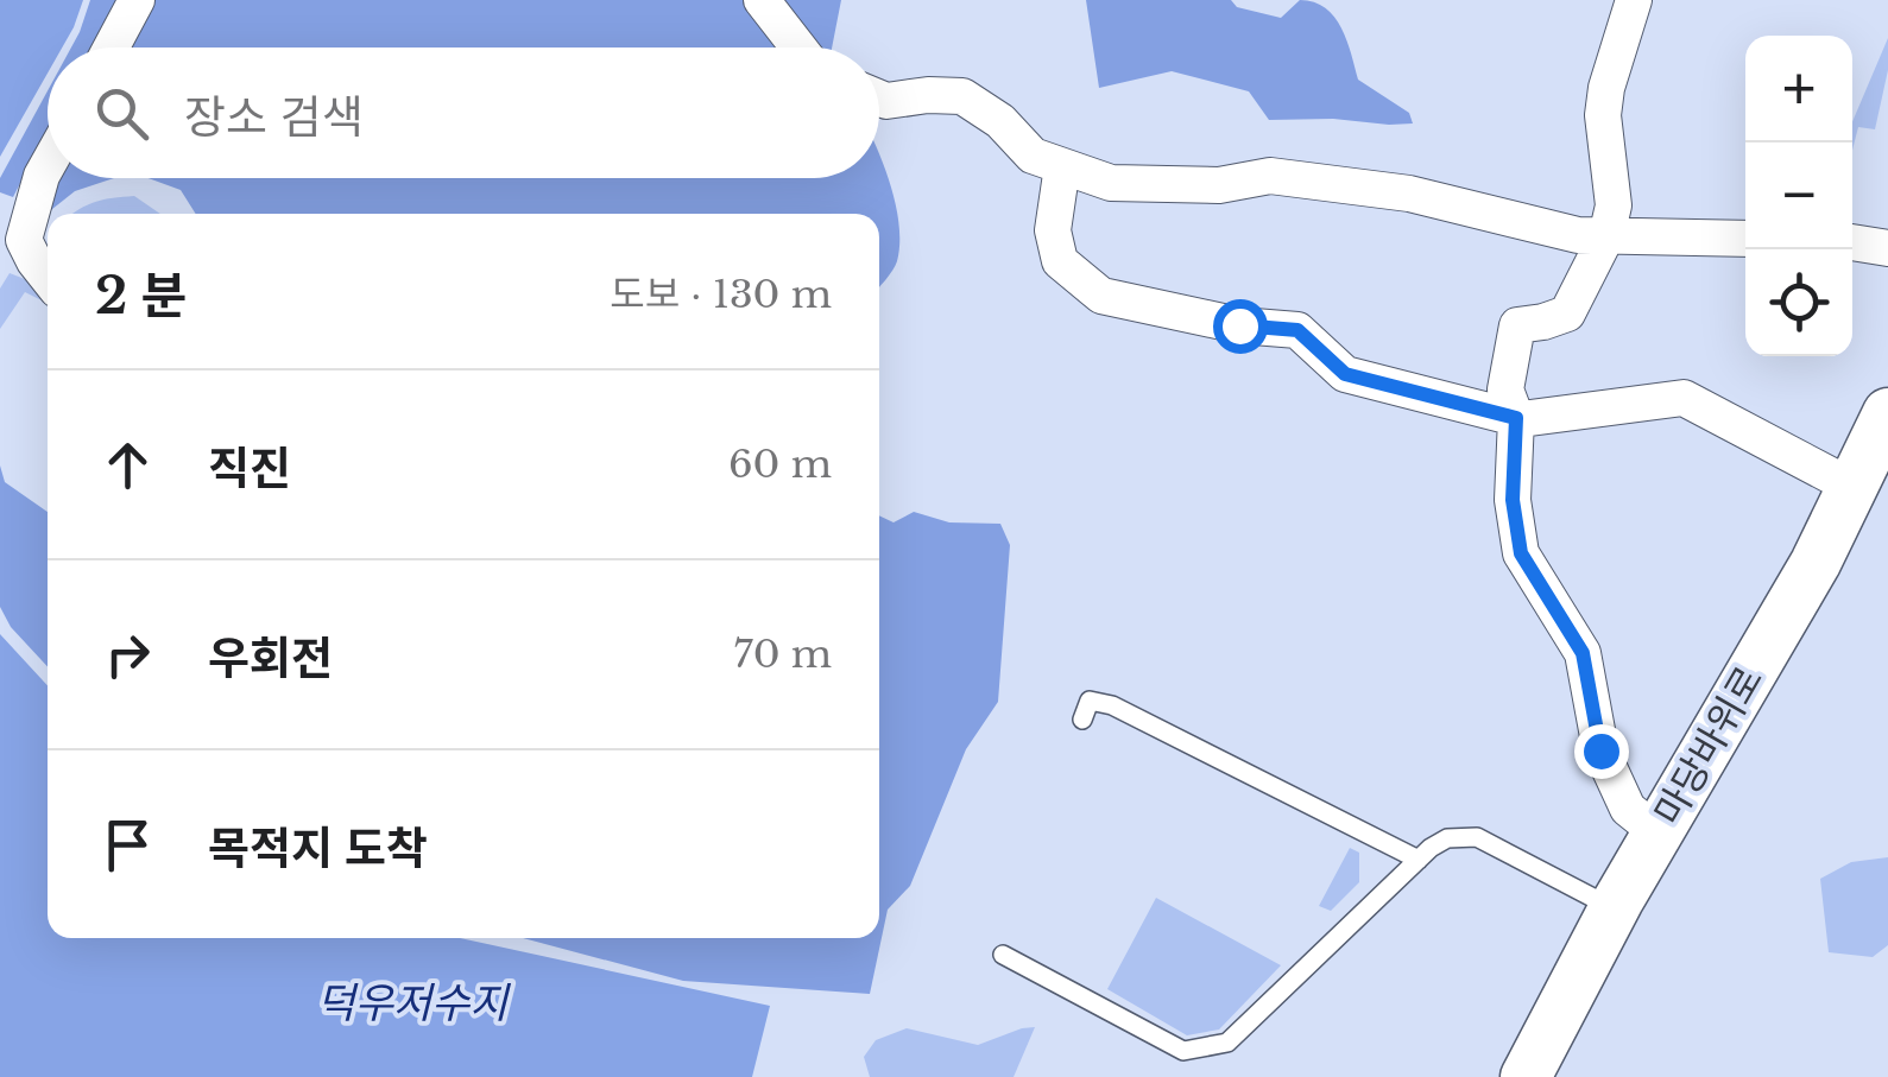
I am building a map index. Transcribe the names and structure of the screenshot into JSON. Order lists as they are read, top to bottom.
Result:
{
  "streets": {
    "main road": ["마당바위로"]
  },
  "water": ["덕우저수지"],
  "page": {
    "map_buttons": ["+", "−"],
    "search": "장소 검색",
    "heading": ["2 분", "도보 · 130 m"],
    "list": [
      ["직진", "60 m"],
      ["우회전", "70 m"],
      "목적지 도착"
    ]
  }
}
